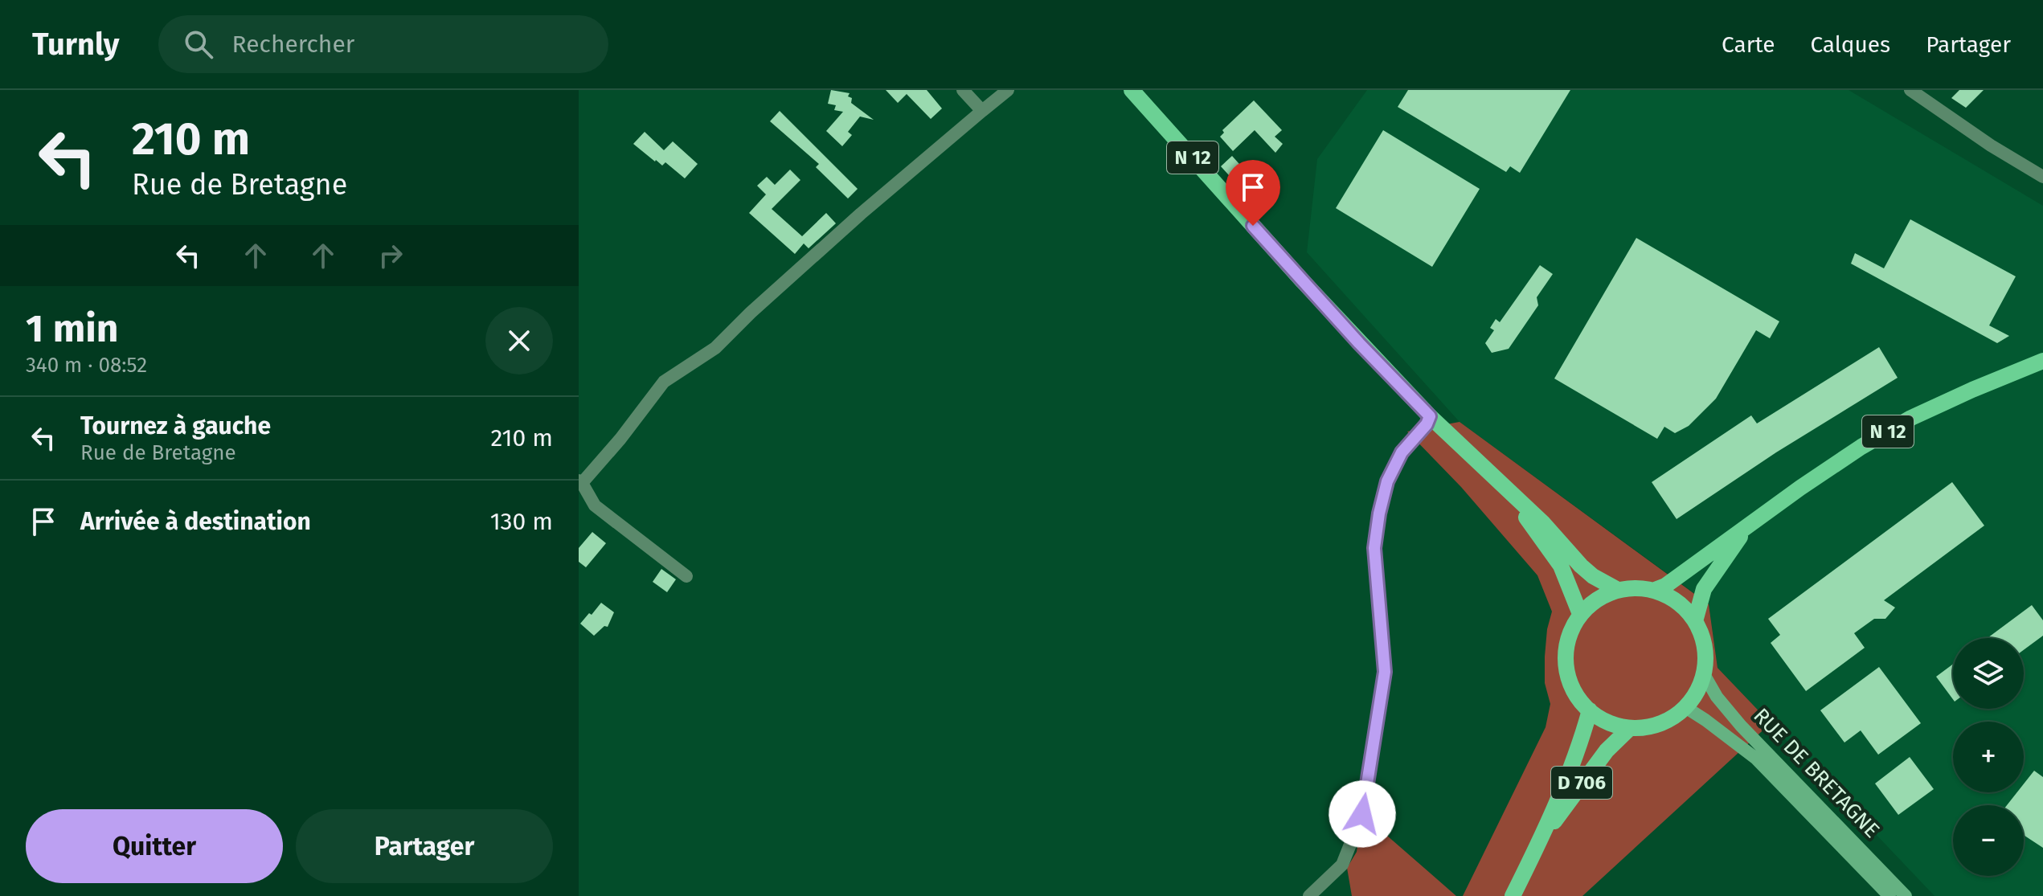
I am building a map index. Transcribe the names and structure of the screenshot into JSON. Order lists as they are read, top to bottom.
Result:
{
  "streets": {
    "main road": ["N 12", "RUE DE BRETAGNE", "D 706"]
  },
  "crossings": [
    ["N 12", "RUE DE BRETAGNE"],
    ["N 12", "D 706"],
    ["RUE DE BRETAGNE", "D 706"]
  ],
  "page": {
    "header": "Turnly",
    "search": "Rechercher",
    "nav": ["Carte", "Calques", "Partager"],
    "turn": ["210 m", "Rue de Bretagne"],
    "heading": ["1 min", "340 m · 08:52"],
    "list": [
      {
        "name": "Tournez à gauche",
        "note": "Rue de Bretagne",
        "value": "210 m"
      },
      {
        "name": "Arrivée à destination",
        "value": "130 m"
      }
    ],
    "map_buttons": ["+", "−"],
    "buttons": ["Quitter", "Partager"]
  }
}
